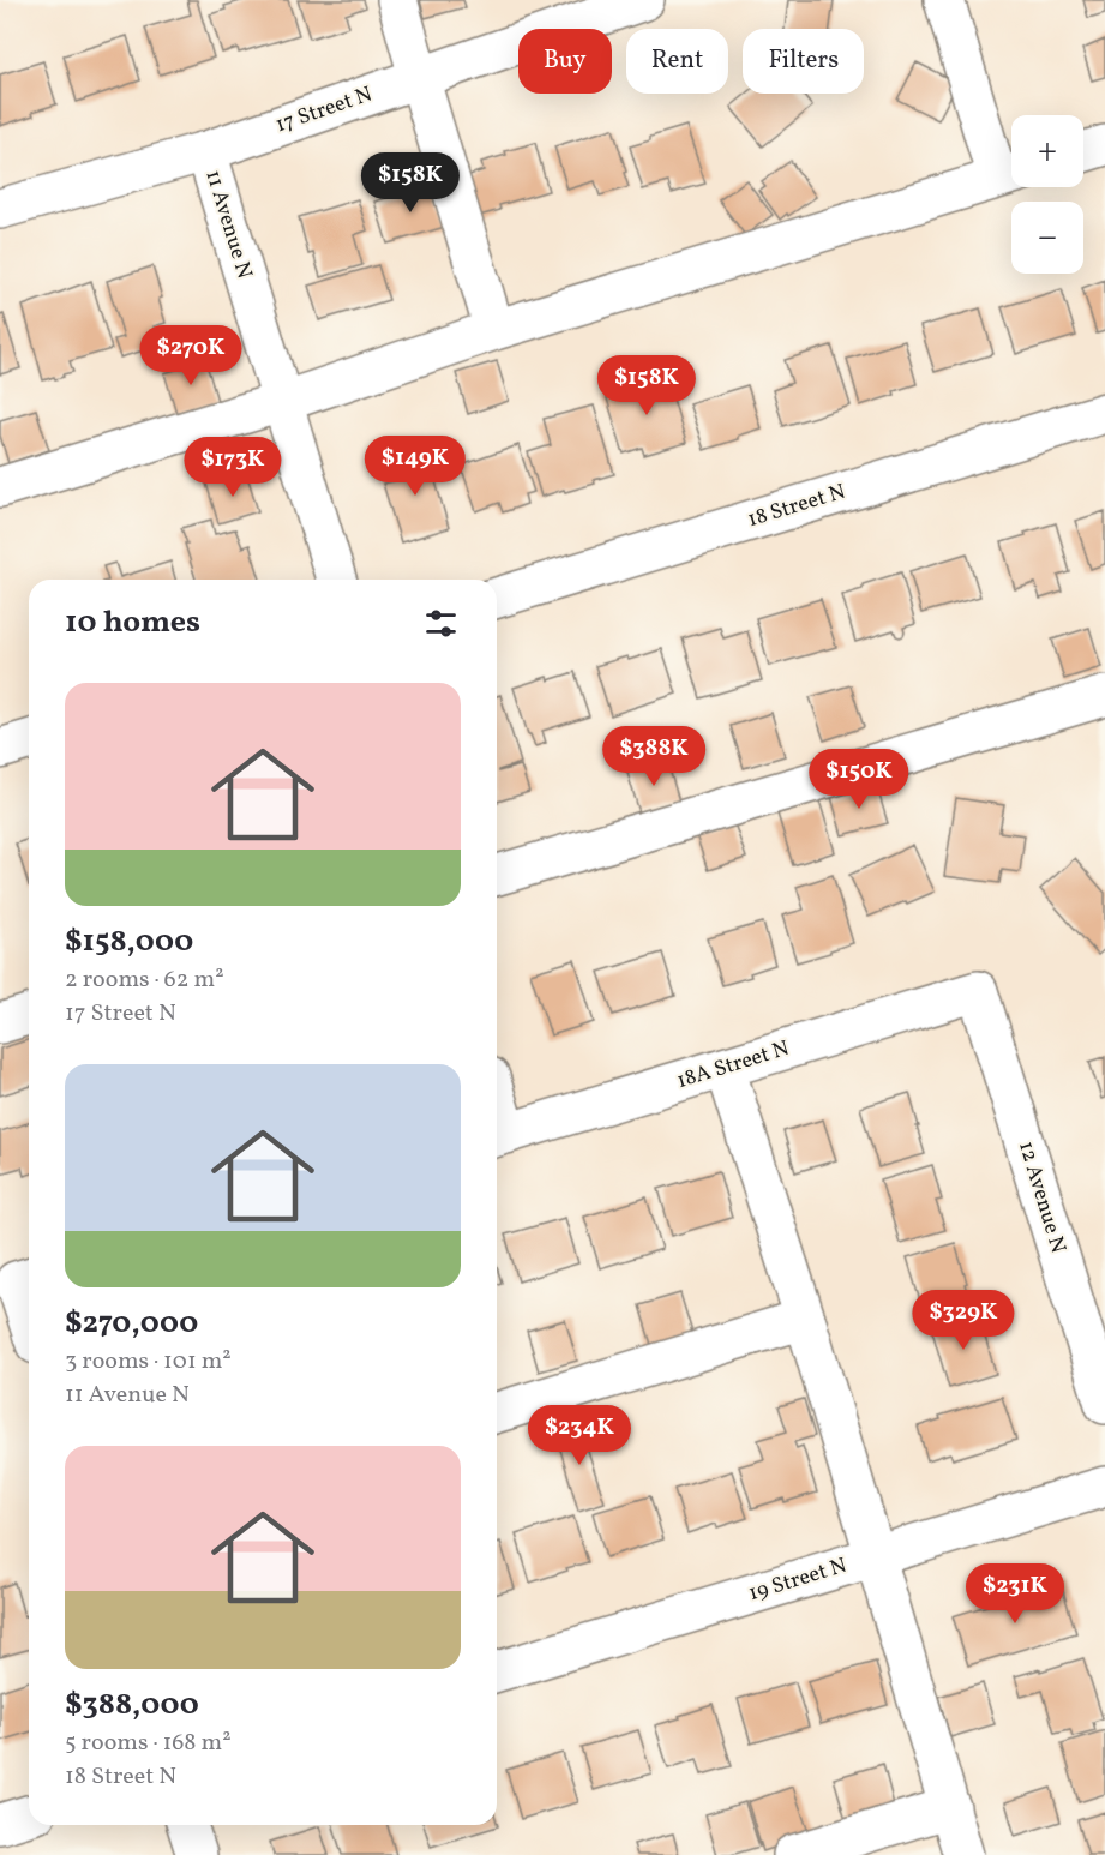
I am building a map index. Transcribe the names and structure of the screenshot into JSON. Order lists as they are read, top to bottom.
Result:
{
  "streets": {
    "street": [
      "17 Street N",
      "11 Avenue N",
      "18 Street N",
      "18A Street N",
      "12 Avenue N",
      "19 Street N"
    ]
  },
  "crossings": [
    ["17 Street N", "11 Avenue N"],
    ["18A Street N", "12 Avenue N"]
  ],
  "page": {
    "chip": ["Buy", "Rent", "Filters"],
    "map_buttons": ["+", "−"],
    "price": [
      "$158K",
      "$270K",
      "$158K",
      "$149K",
      "$173K",
      "$388K",
      "$150K",
      "$329K",
      "$234K",
      "$231K"
    ],
    "heading": "10 homes",
    "list": [
      {
        "name": "$158,000",
        "note": "2 rooms · 62 m² · 17 Street N"
      },
      {
        "name": "$270,000",
        "note": "3 rooms · 101 m² · 11 Avenue N"
      },
      {
        "name": "$388,000",
        "note": "5 rooms · 168 m² · 18 Street N"
      }
    ]
  }
}
